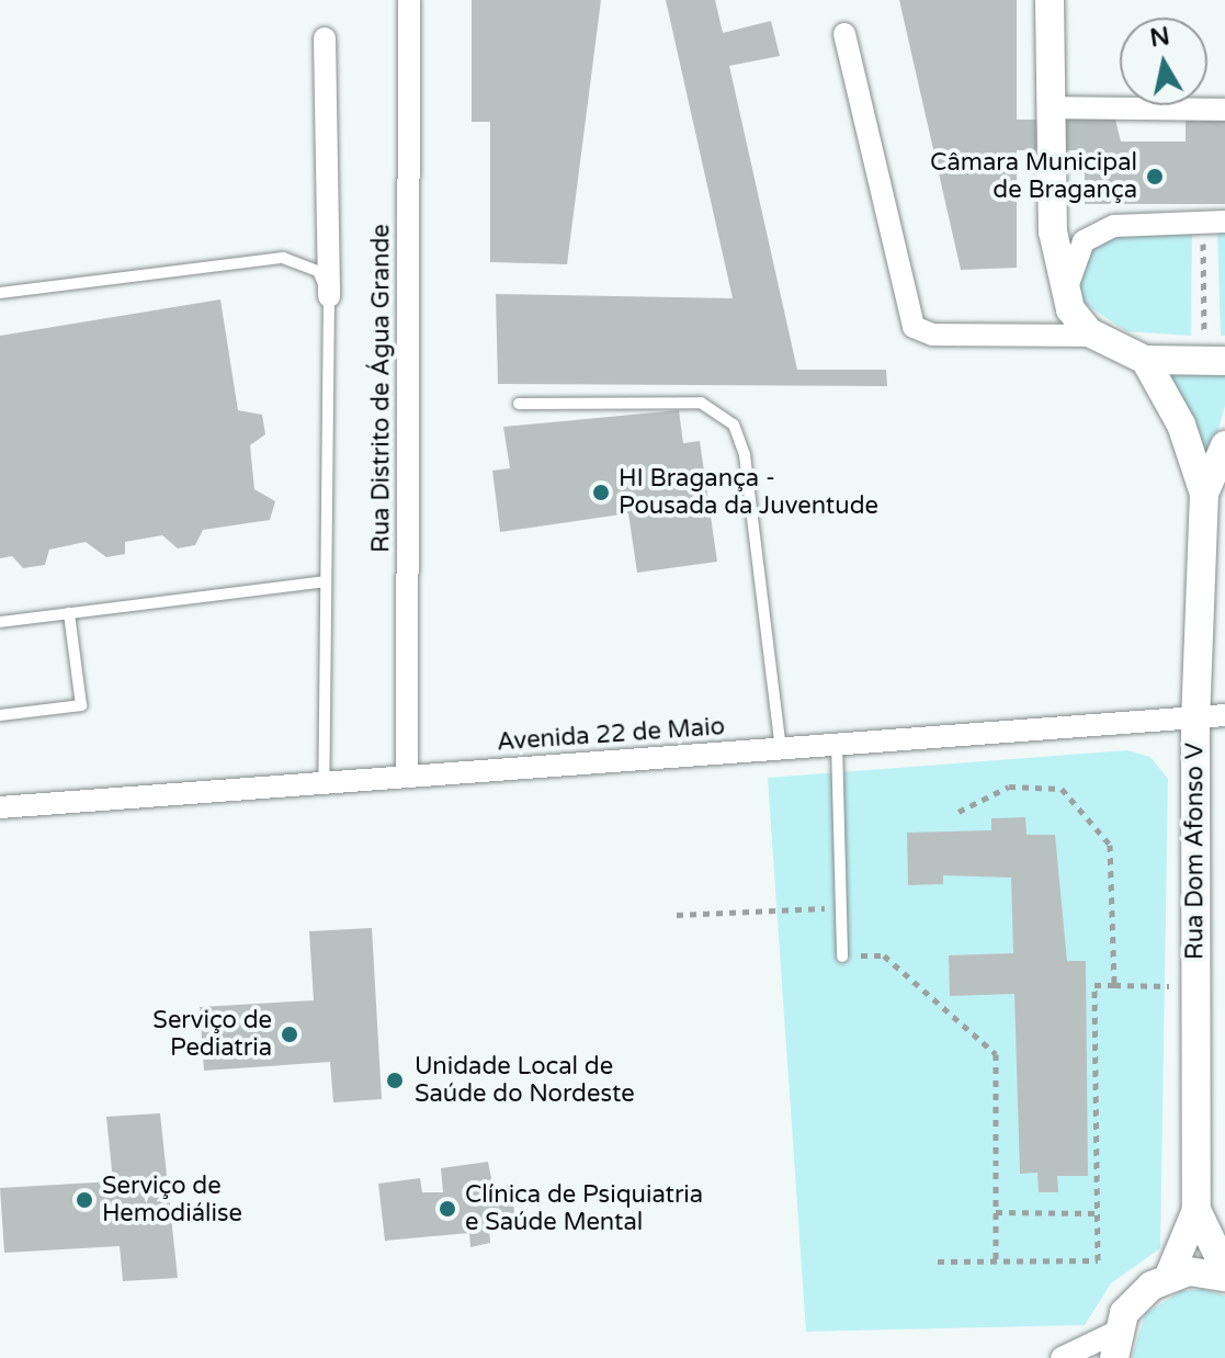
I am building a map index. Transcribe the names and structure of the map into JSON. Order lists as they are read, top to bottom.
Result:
{
  "streets": {
    "street": ["Rua Distrito de Água Grande", "Avenida 22 de Maio", "Rua Dom Afonso V"]
  },
  "crossings": [
    ["Rua Distrito de Água Grande", "Avenida 22 de Maio"],
    ["Avenida 22 de Maio", "Rua Dom Afonso V"]
  ],
  "places": [
    "Câmara Municipal de Bragança",
    "HI Bragança - Pousada da Juventude",
    "Serviço de Pediatria",
    "Unidade Local de Saúde do Nordeste",
    "Serviço de Hemodiálise",
    "Clínica de Psiquiatria e Saúde Mental"
  ],
  "north": "top"
}
